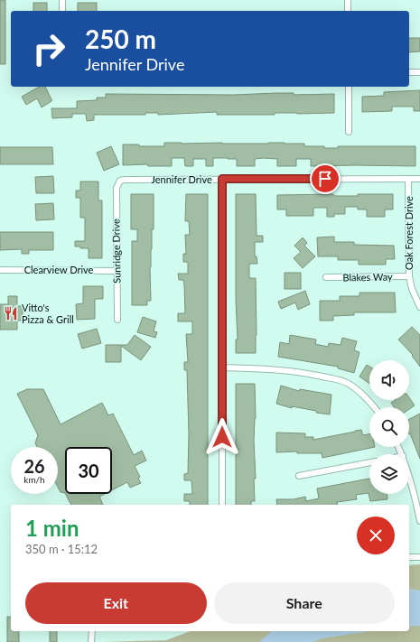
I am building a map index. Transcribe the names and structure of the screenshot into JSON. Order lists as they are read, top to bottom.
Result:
{
  "streets": {
    "street": [
      "Jennifer Drive",
      "Oak Forest Drive",
      "Sunridge Drive",
      "Clearview Drive",
      "Blakes Way"
    ]
  },
  "crossings": [
    ["Jennifer Drive", "Oak Forest Drive"],
    ["Jennifer Drive", "Sunridge Drive"],
    ["Oak Forest Drive", "Blakes Way"],
    ["Sunridge Drive", "Clearview Drive"]
  ],
  "places": {
    "restaurant": ["Vitto's Pizza & Grill"]
  },
  "page": {
    "turn": ["250 m", "Jennifer Drive"],
    "speed": "26 km/h",
    "limit": "30",
    "heading": ["1 min", "350 m · 15:12"],
    "buttons": ["Exit", "Share"]
  }
}
